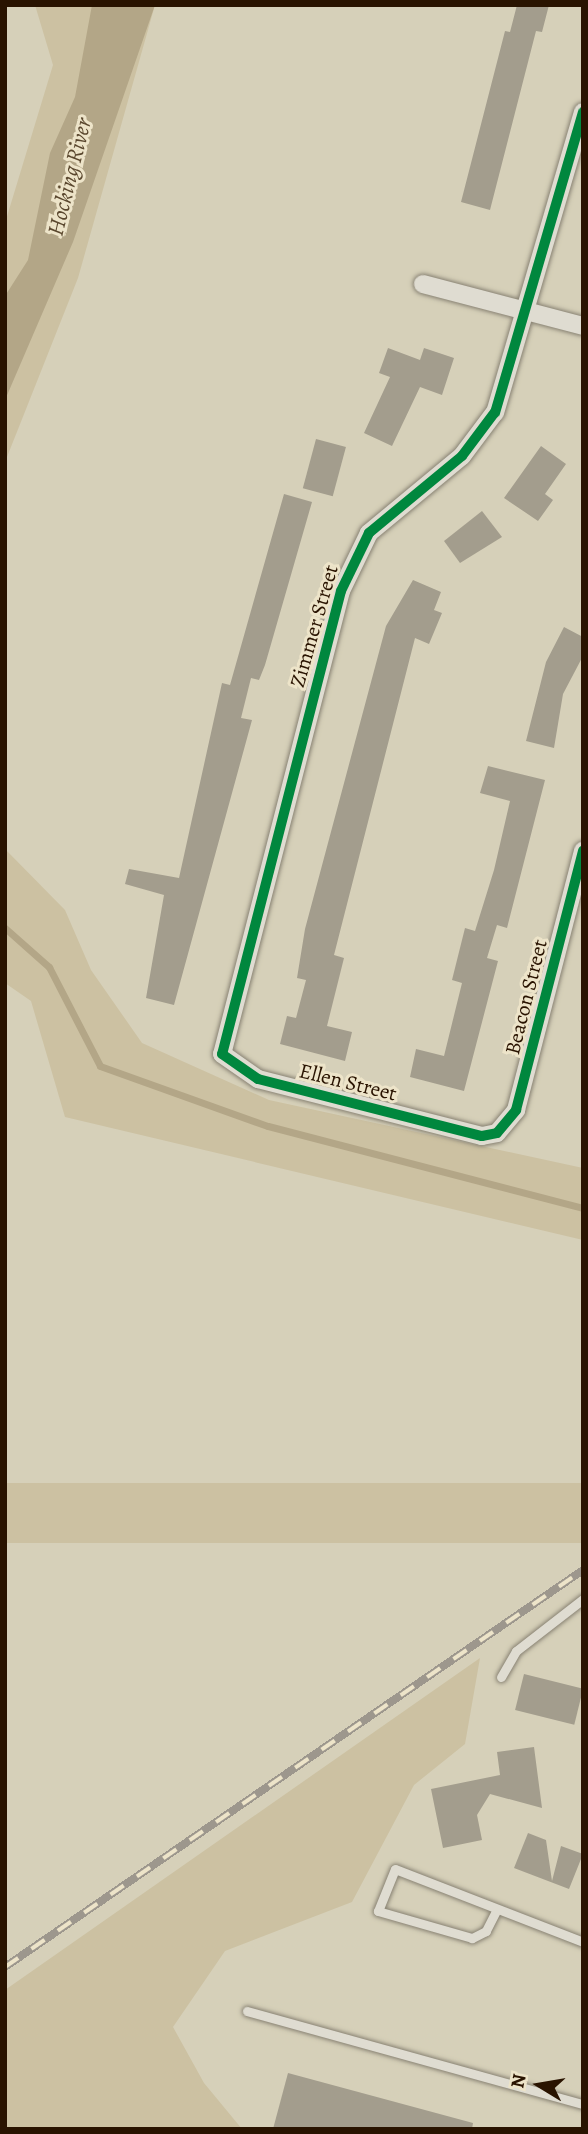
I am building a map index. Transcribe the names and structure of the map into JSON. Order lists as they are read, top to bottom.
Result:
{
  "streets": {
    "street": ["Zimmer Street", "Beacon Street", "Ellen Street"]
  },
  "crossings": [
    ["Zimmer Street", "Ellen Street"],
    ["Beacon Street", "Ellen Street"]
  ],
  "water": ["Hocking River"],
  "north": "left"
}
